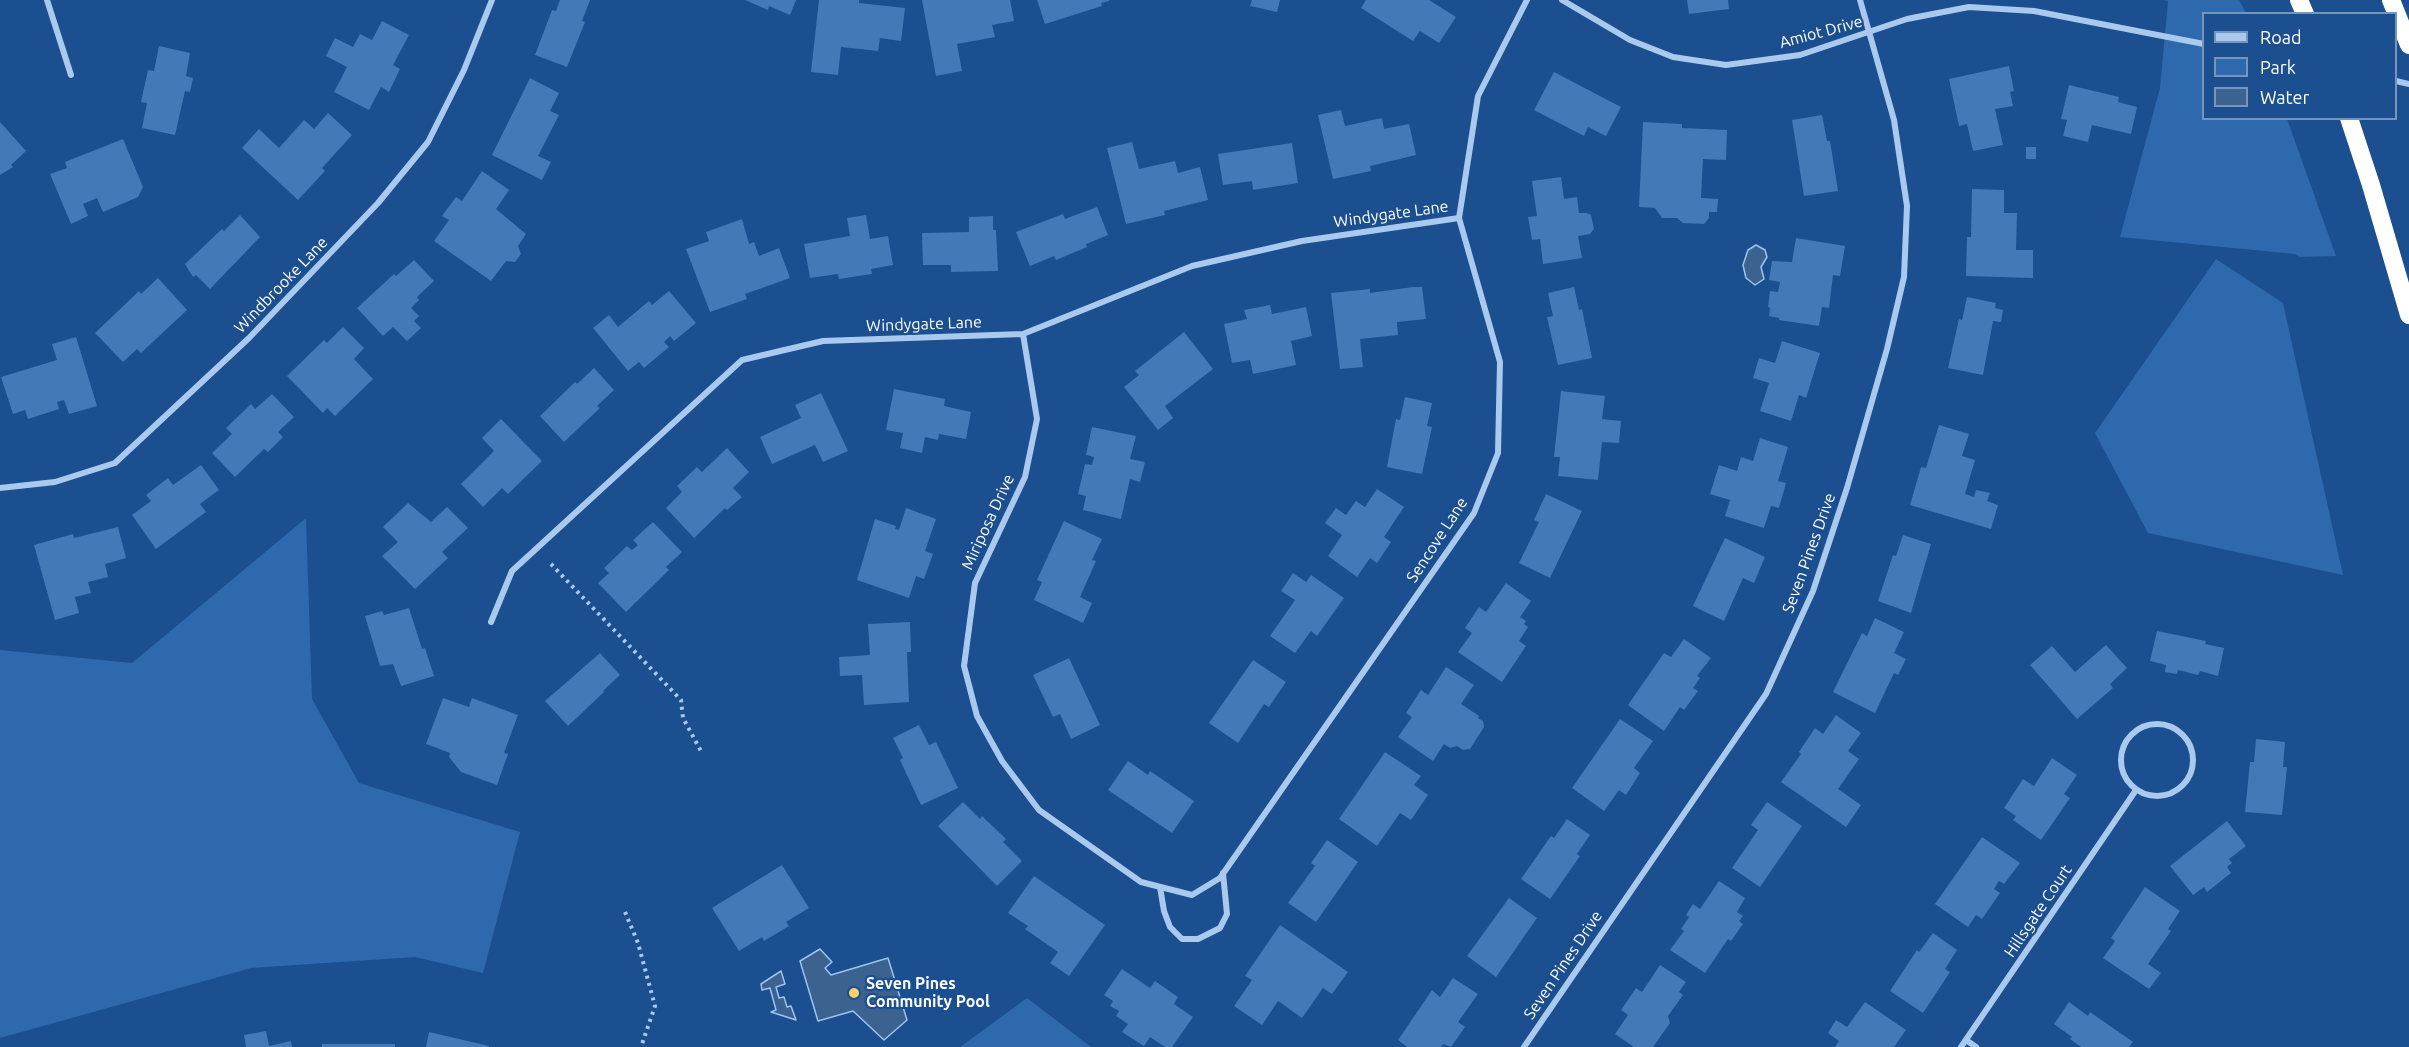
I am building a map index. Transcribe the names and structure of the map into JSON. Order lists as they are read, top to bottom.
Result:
{
  "streets": {
    "street": [
      "Amiot Drive",
      "Windygate Lane",
      "Windbrooke Lane",
      "Miriposa Drive",
      "Sencove Lane",
      "Seven Pines Drive",
      "Hillsgate Court"
    ]
  },
  "crossings": [
    ["Amiot Drive", "Seven Pines Drive"],
    ["Windygate Lane", "Miriposa Drive"],
    ["Windygate Lane", "Sencove Lane"],
    ["Miriposa Drive", "Sencove Lane"]
  ],
  "places": ["Seven Pines Community Pool"],
  "legend": ["Road", "Park", "Water"]
}
